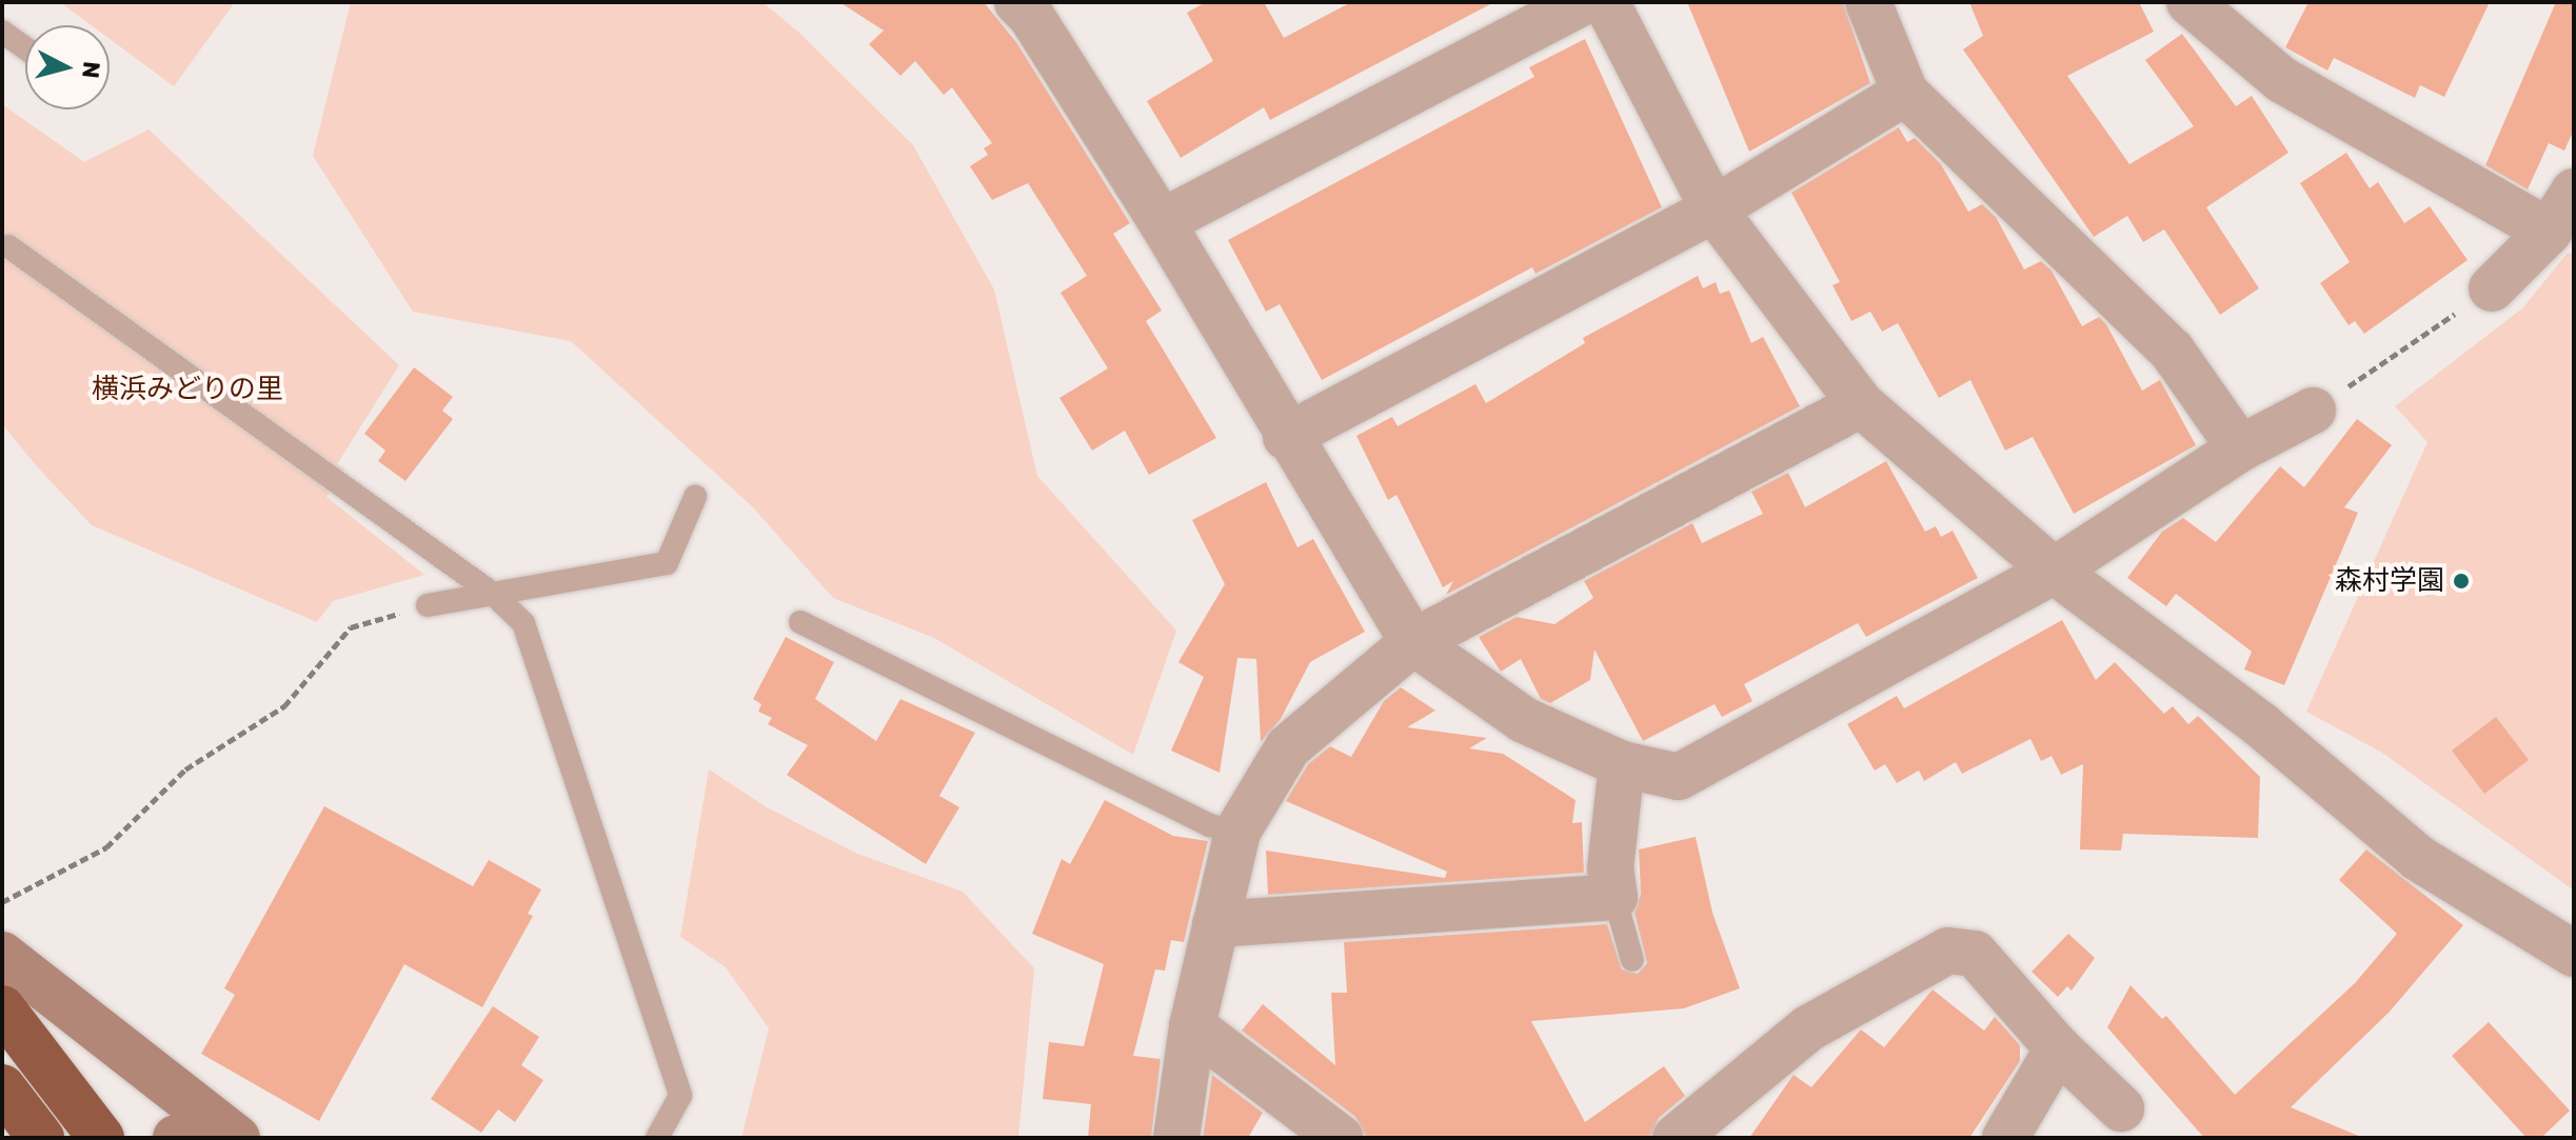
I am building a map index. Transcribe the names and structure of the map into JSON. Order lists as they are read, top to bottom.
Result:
{
  "parks": ["横浜みどりの里"],
  "places": ["森村学園"],
  "north": "right"
}
